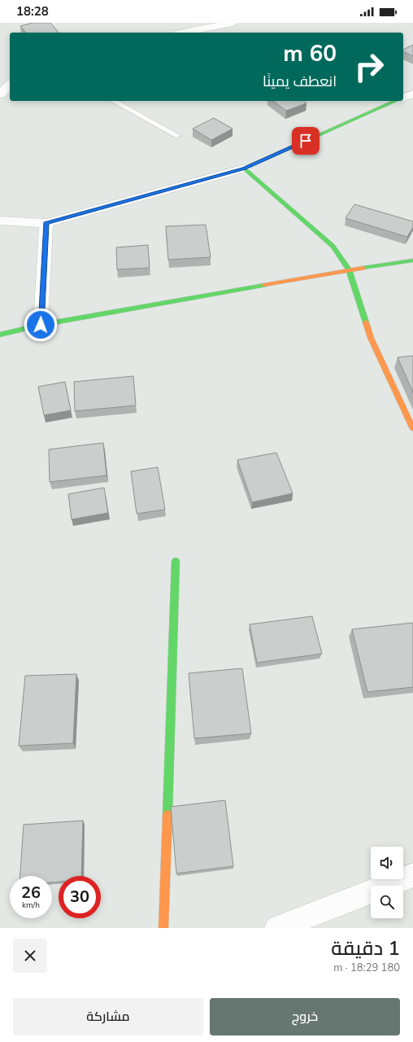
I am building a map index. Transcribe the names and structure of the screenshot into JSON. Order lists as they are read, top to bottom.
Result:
{
  "page": {
    "status": "18:28",
    "turn": ["60 m", "انعطف يمينًا"],
    "speed": "26 km/h",
    "limit": "30",
    "heading": ["1 دقيقة", "180 m · 18:29"],
    "buttons": ["خروج", "مشاركة"]
  }
}
